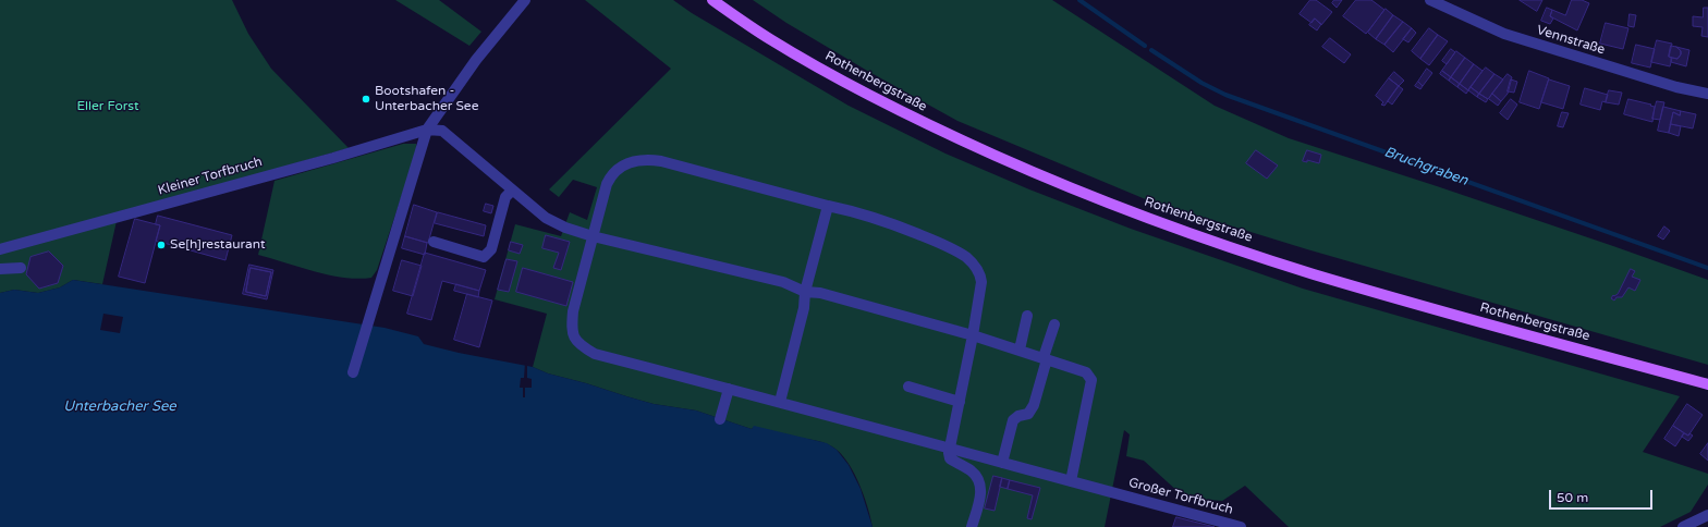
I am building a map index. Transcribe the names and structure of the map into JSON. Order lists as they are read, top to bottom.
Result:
{
  "streets": {
    "main road": ["Rothenbergstraße"],
    "street": ["Vennstraße", "Kleiner Torfbruch", "Großer Torfbruch"]
  },
  "water": ["Bruchgraben", "Unterbacher See"],
  "parks": ["Eller Forst"],
  "places": ["Bootshafen - Unterbacher See", "Se[h]restaurant"],
  "scale_bar": "50 m"
}
